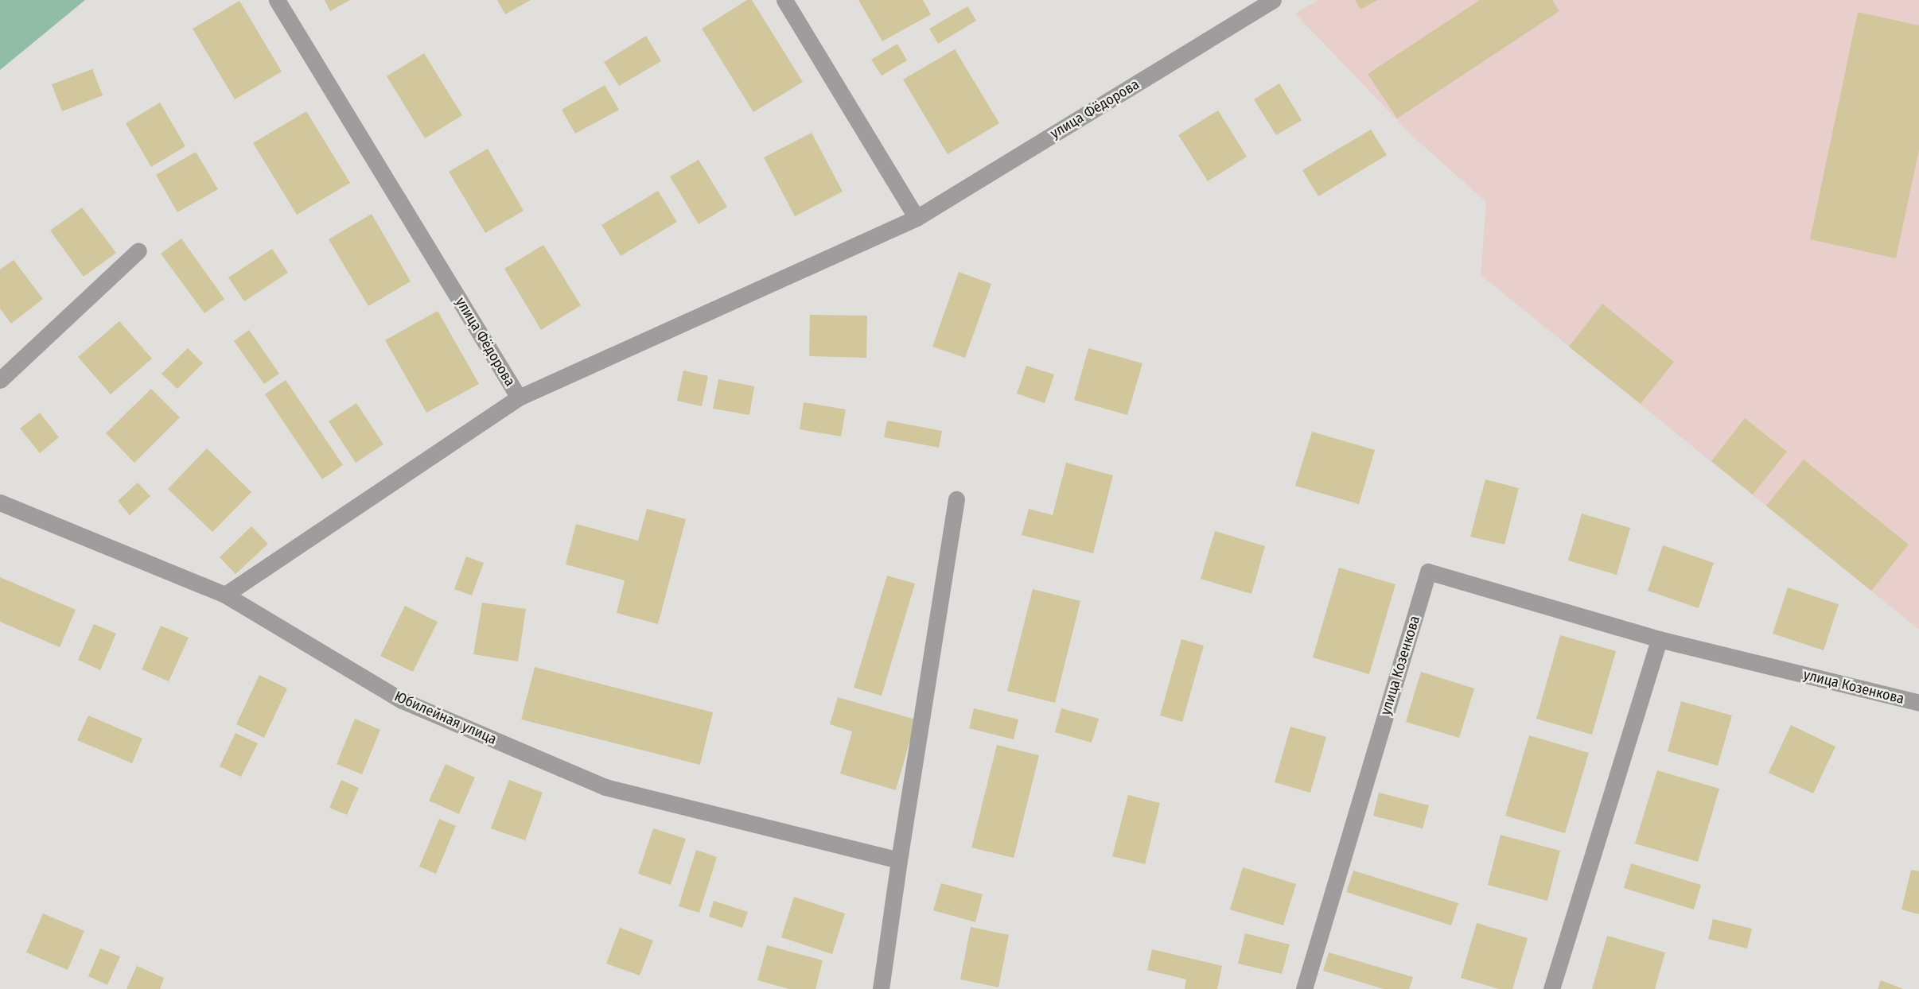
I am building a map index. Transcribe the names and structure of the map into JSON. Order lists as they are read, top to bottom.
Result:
{
  "streets": {
    "street": ["улица Фёдорова", "улица Козенкова", "Юбилейная улица"]
  }
}
